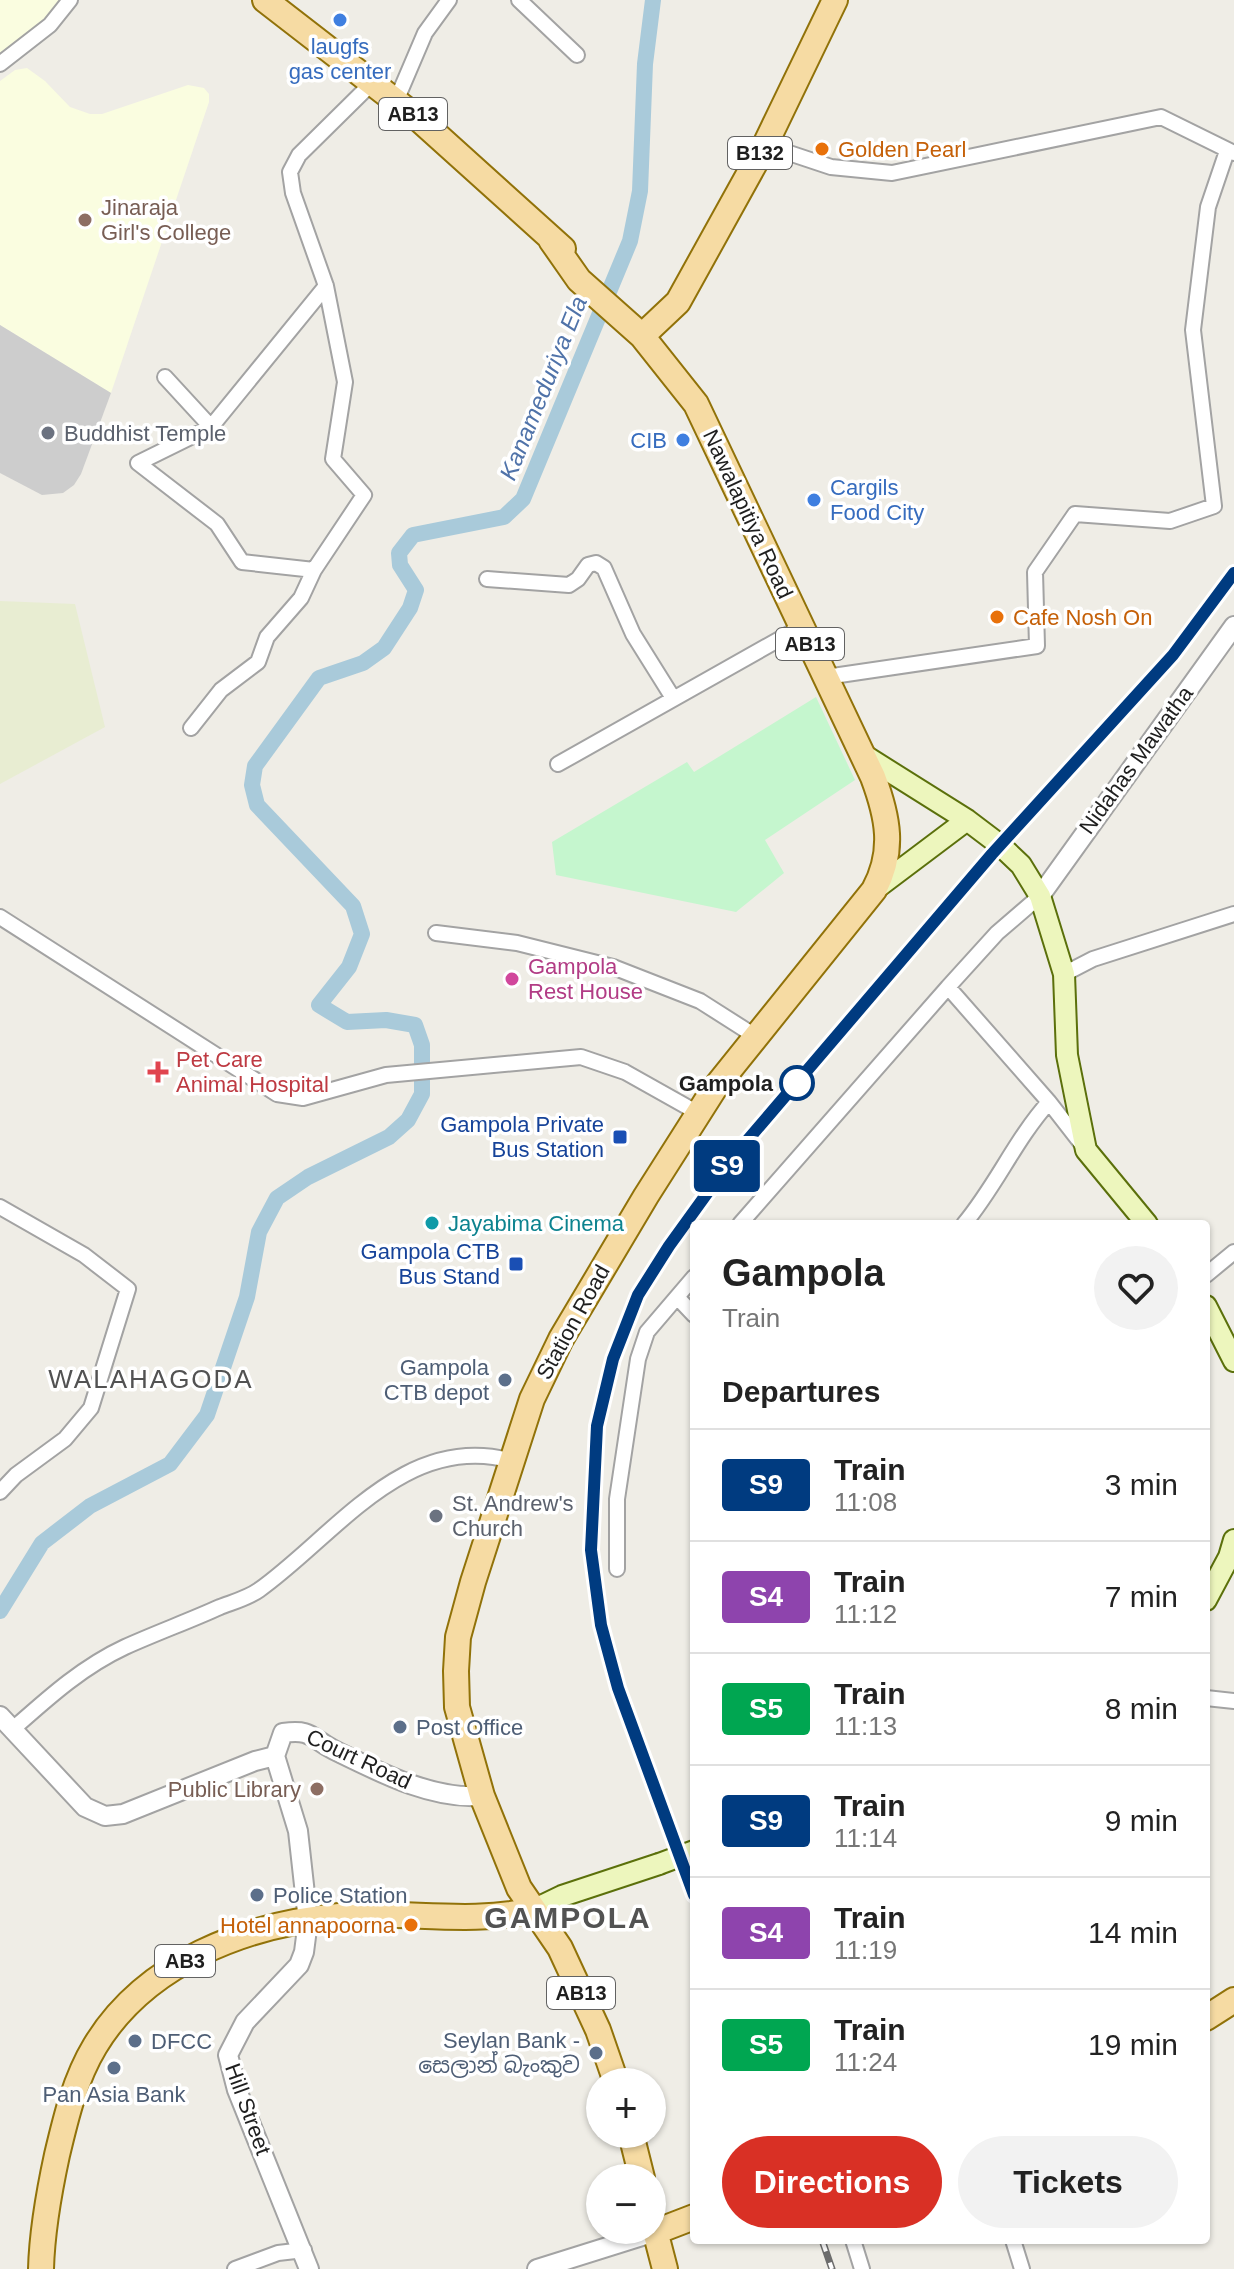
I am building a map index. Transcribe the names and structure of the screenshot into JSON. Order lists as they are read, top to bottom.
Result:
{
  "streets": {
    "main road": [
      "AB13",
      "B132",
      "Nawalapitiya Road",
      "Station Road",
      "AB3"
    ],
    "street": ["Nidahas Mawatha", "Court Road", "Hill Street"]
  },
  "crossings": [
    ["AB13", "Nawalapitiya Road"],
    ["AB13", "Station Road"],
    ["AB13", "AB3"],
    ["B132", "Nawalapitiya Road"],
    ["Nawalapitiya Road", "Station Road"],
    ["Station Road", "Court Road"],
    ["Station Road", "AB3"],
    ["Court Road", "AB3"],
    ["Court Road", "Hill Street"],
    ["AB3", "Hill Street"]
  ],
  "districts": ["WALAHAGODA", "GAMPOLA"],
  "water": ["Kanameduriya Ela"],
  "places": {
    "other": [
      "laugfs gas center",
      "Golden Pearl",
      "Jinaraja Girl's College",
      "Buddhist Temple",
      "CIB",
      "Cargils Food City",
      "Cafe Nosh On",
      "Gampola Rest House",
      "Gampola",
      "Jayabima Cinema",
      "Gampola CTB depot",
      "St. Andrew's Church",
      "Post Office",
      "Public Library",
      "Police Station",
      "Hotel annapoorna",
      "DFCC",
      "Seylan Bank - සෙලාන් බැංකුව",
      "Pan Asia Bank"
    ],
    "health": ["Pet Care Animal Hospital"],
    "transit": ["Gampola Private Bus Station", "Gampola CTB Bus Stand"]
  },
  "page": {
    "on_map": "S9",
    "heading": [
      ["Gampola", "Train"],
      "Departures"
    ],
    "list": [
      {
        "mark": "S9",
        "name": "Train",
        "note": "11:08",
        "value": "3 min"
      },
      {
        "mark": "S4",
        "name": "Train",
        "note": "11:12",
        "value": "7 min"
      },
      {
        "mark": "S5",
        "name": "Train",
        "note": "11:13",
        "value": "8 min"
      },
      {
        "mark": "S9",
        "name": "Train",
        "note": "11:14",
        "value": "9 min"
      },
      {
        "mark": "S4",
        "name": "Train",
        "note": "11:19",
        "value": "14 min"
      },
      {
        "mark": "S5",
        "name": "Train",
        "note": "11:24",
        "value": "19 min"
      }
    ],
    "map_buttons": ["+", "−"],
    "buttons": ["Directions", "Tickets"]
  }
}
